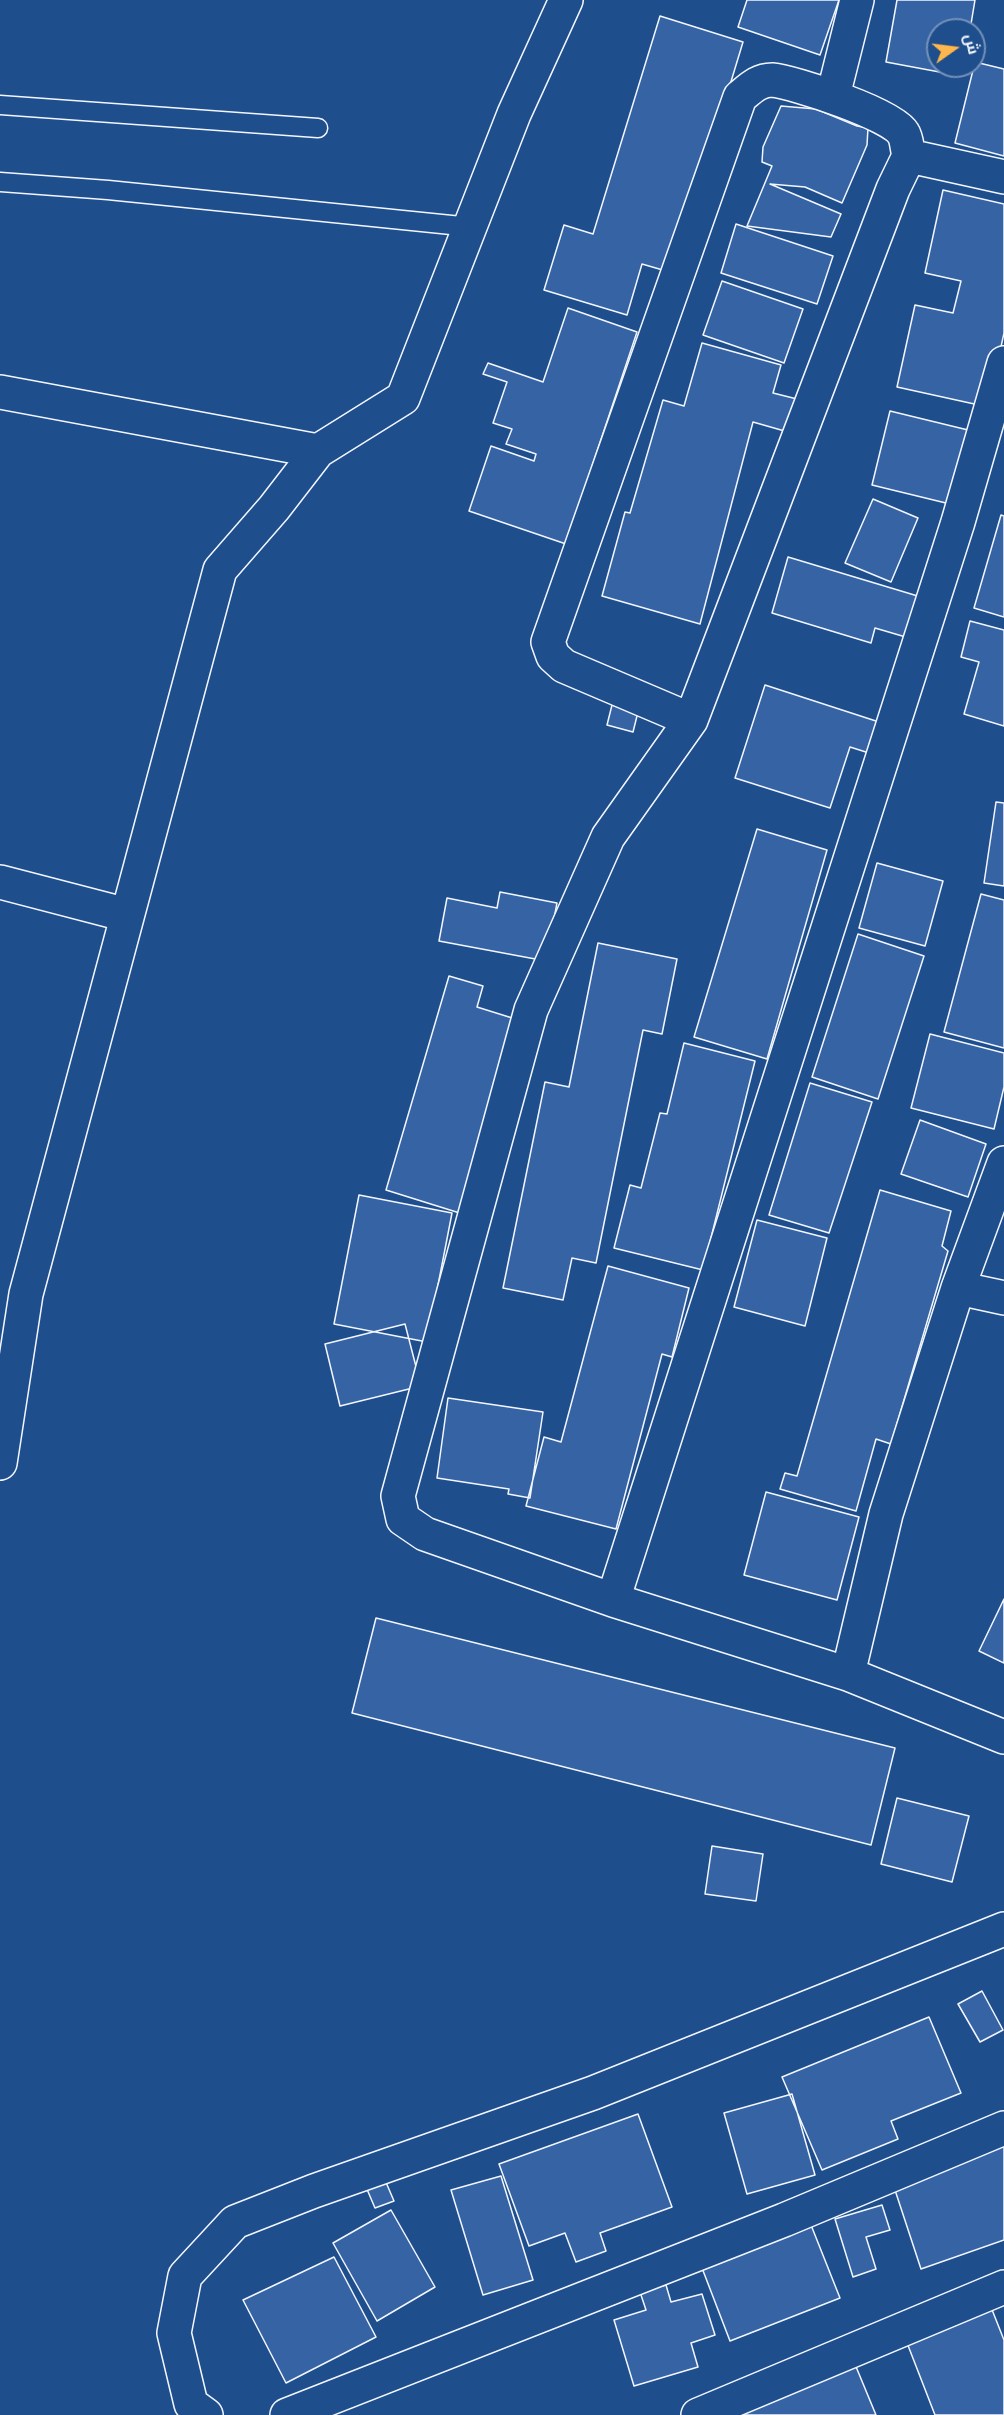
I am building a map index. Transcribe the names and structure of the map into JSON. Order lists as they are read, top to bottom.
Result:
{
  "north": "right"
}
